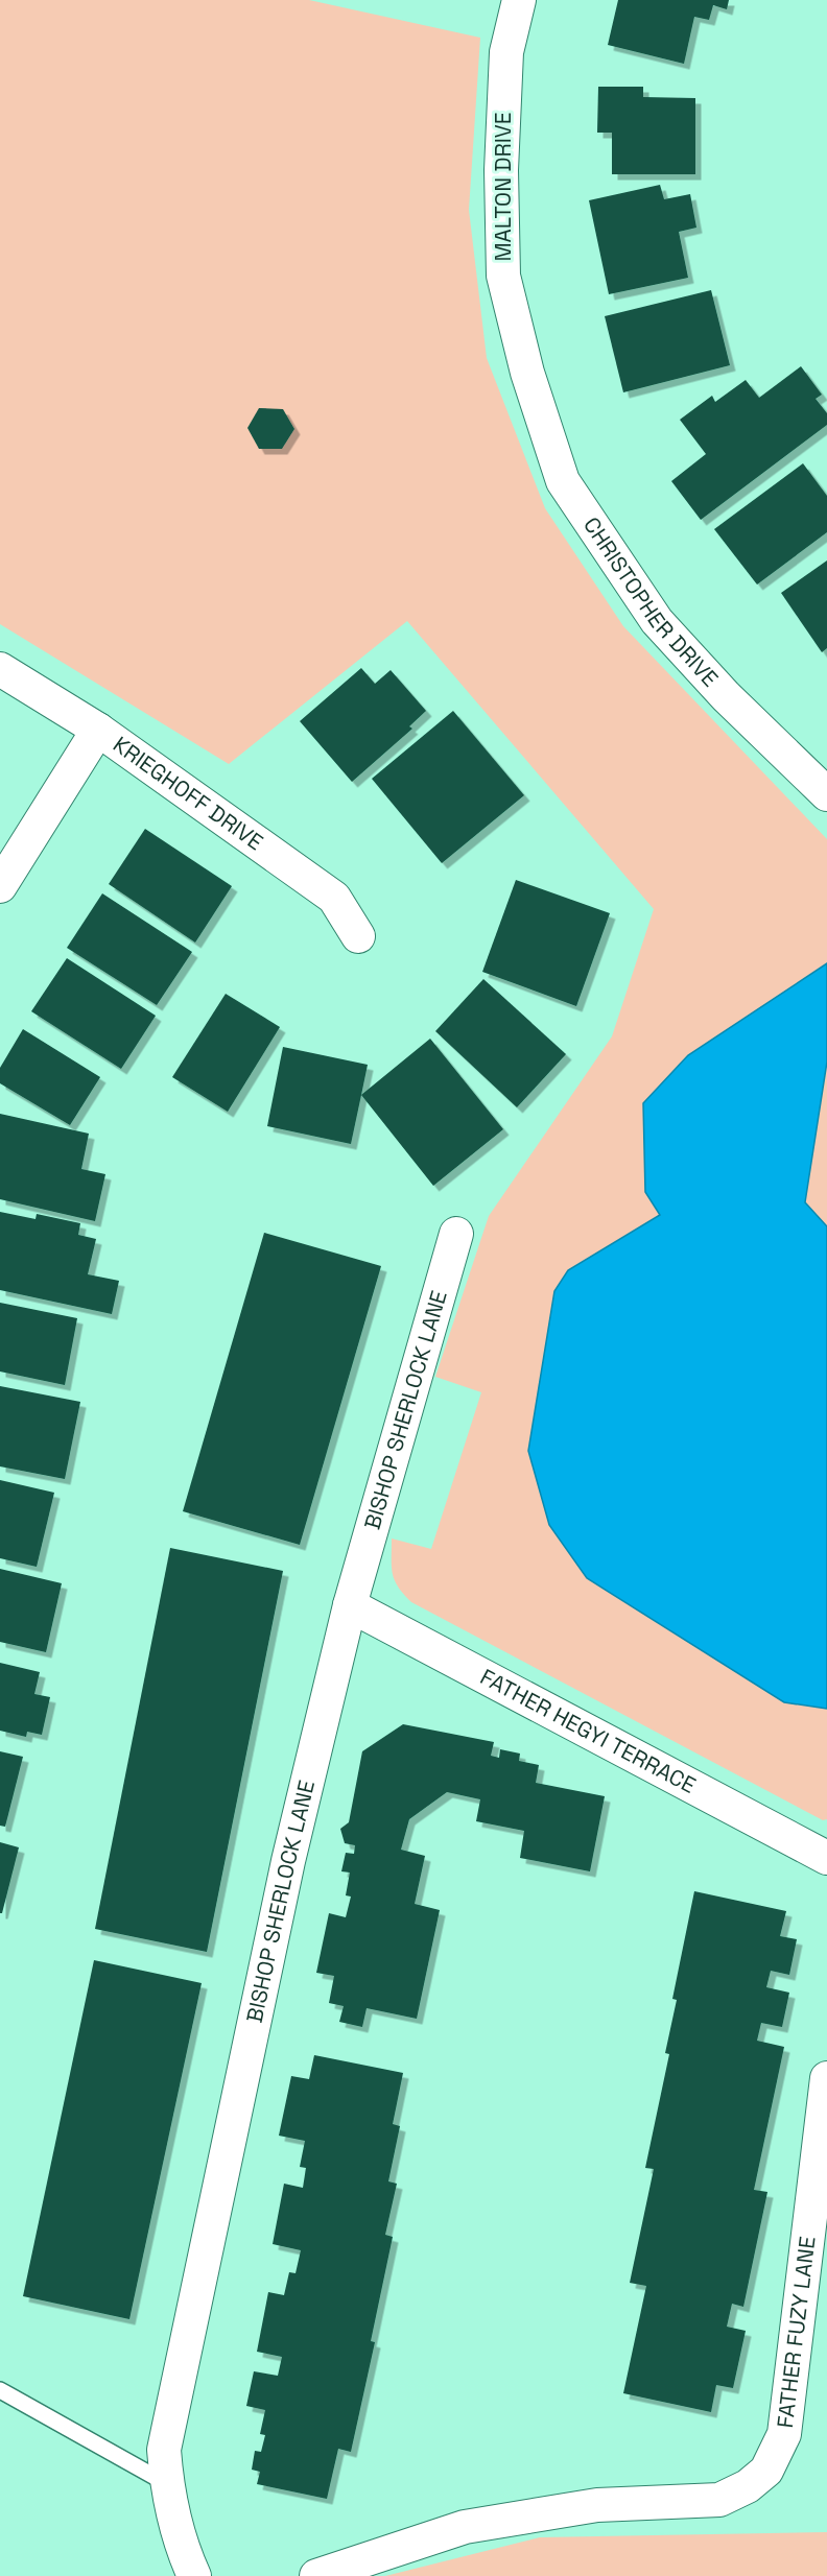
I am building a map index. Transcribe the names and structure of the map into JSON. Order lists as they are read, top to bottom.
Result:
{
  "streets": {
    "street": [
      "MALTON DRIVE",
      "CHRISTOPHER DRIVE",
      "KRIEGHOFF DRIVE",
      "BISHOP SHERLOCK LANE",
      "FATHER HEGYI TERRACE",
      "FATHER FUZY LANE"
    ]
  },
  "crossings": [
    ["MALTON DRIVE", "CHRISTOPHER DRIVE"],
    ["BISHOP SHERLOCK LANE", "FATHER HEGYI TERRACE"]
  ]
}
